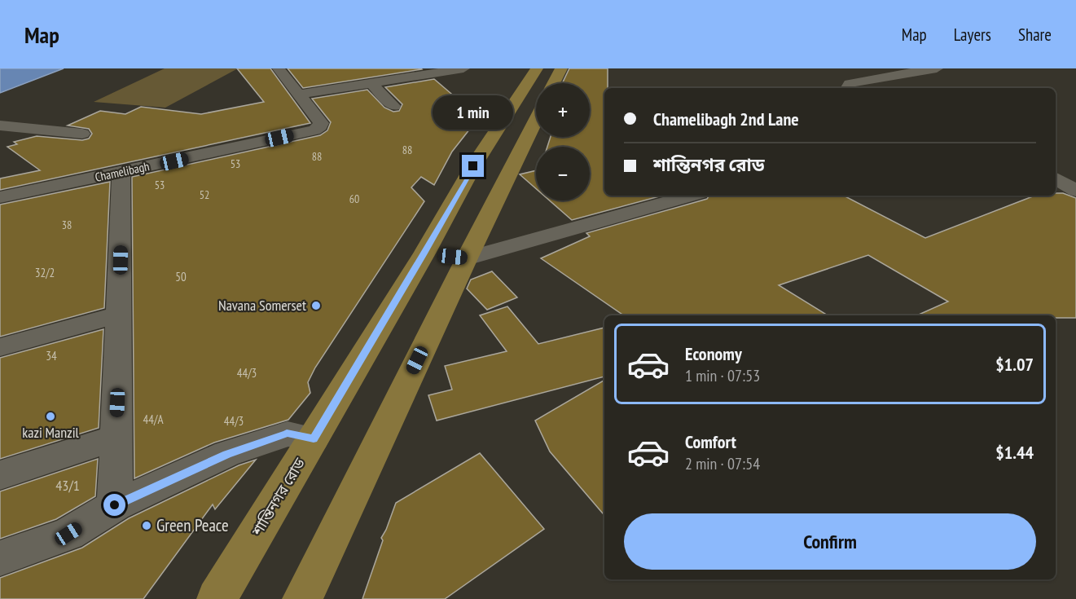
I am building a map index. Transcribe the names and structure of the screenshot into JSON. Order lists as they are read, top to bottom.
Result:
{
  "streets": {
    "main road": ["শান্তিনগর রোড"],
    "street": ["Chamelibagh"]
  },
  "places": ["Navana Somerset", "kazi Manzil", "Green Peace"],
  "house_numbers": [
    "88",
    "88",
    "53",
    "53",
    "52",
    "60",
    "38",
    "32/2",
    "50",
    "34",
    "44/3",
    "44/A",
    "44/3",
    "43/1"
  ],
  "page": {
    "header": "Map",
    "nav": ["Map", "Layers", "Share"],
    "map_buttons": ["+", "−"],
    "banner": ["Chamelibagh 2nd Lane", "শান্তিনগর রোড"],
    "bubble": "1 min",
    "list": [
      {
        "name": "Economy",
        "note": "1 min · 07:53",
        "value": "$1.07"
      },
      {
        "name": "Comfort",
        "note": "2 min · 07:54",
        "value": "$1.44"
      }
    ],
    "buttons": "Confirm"
  }
}
